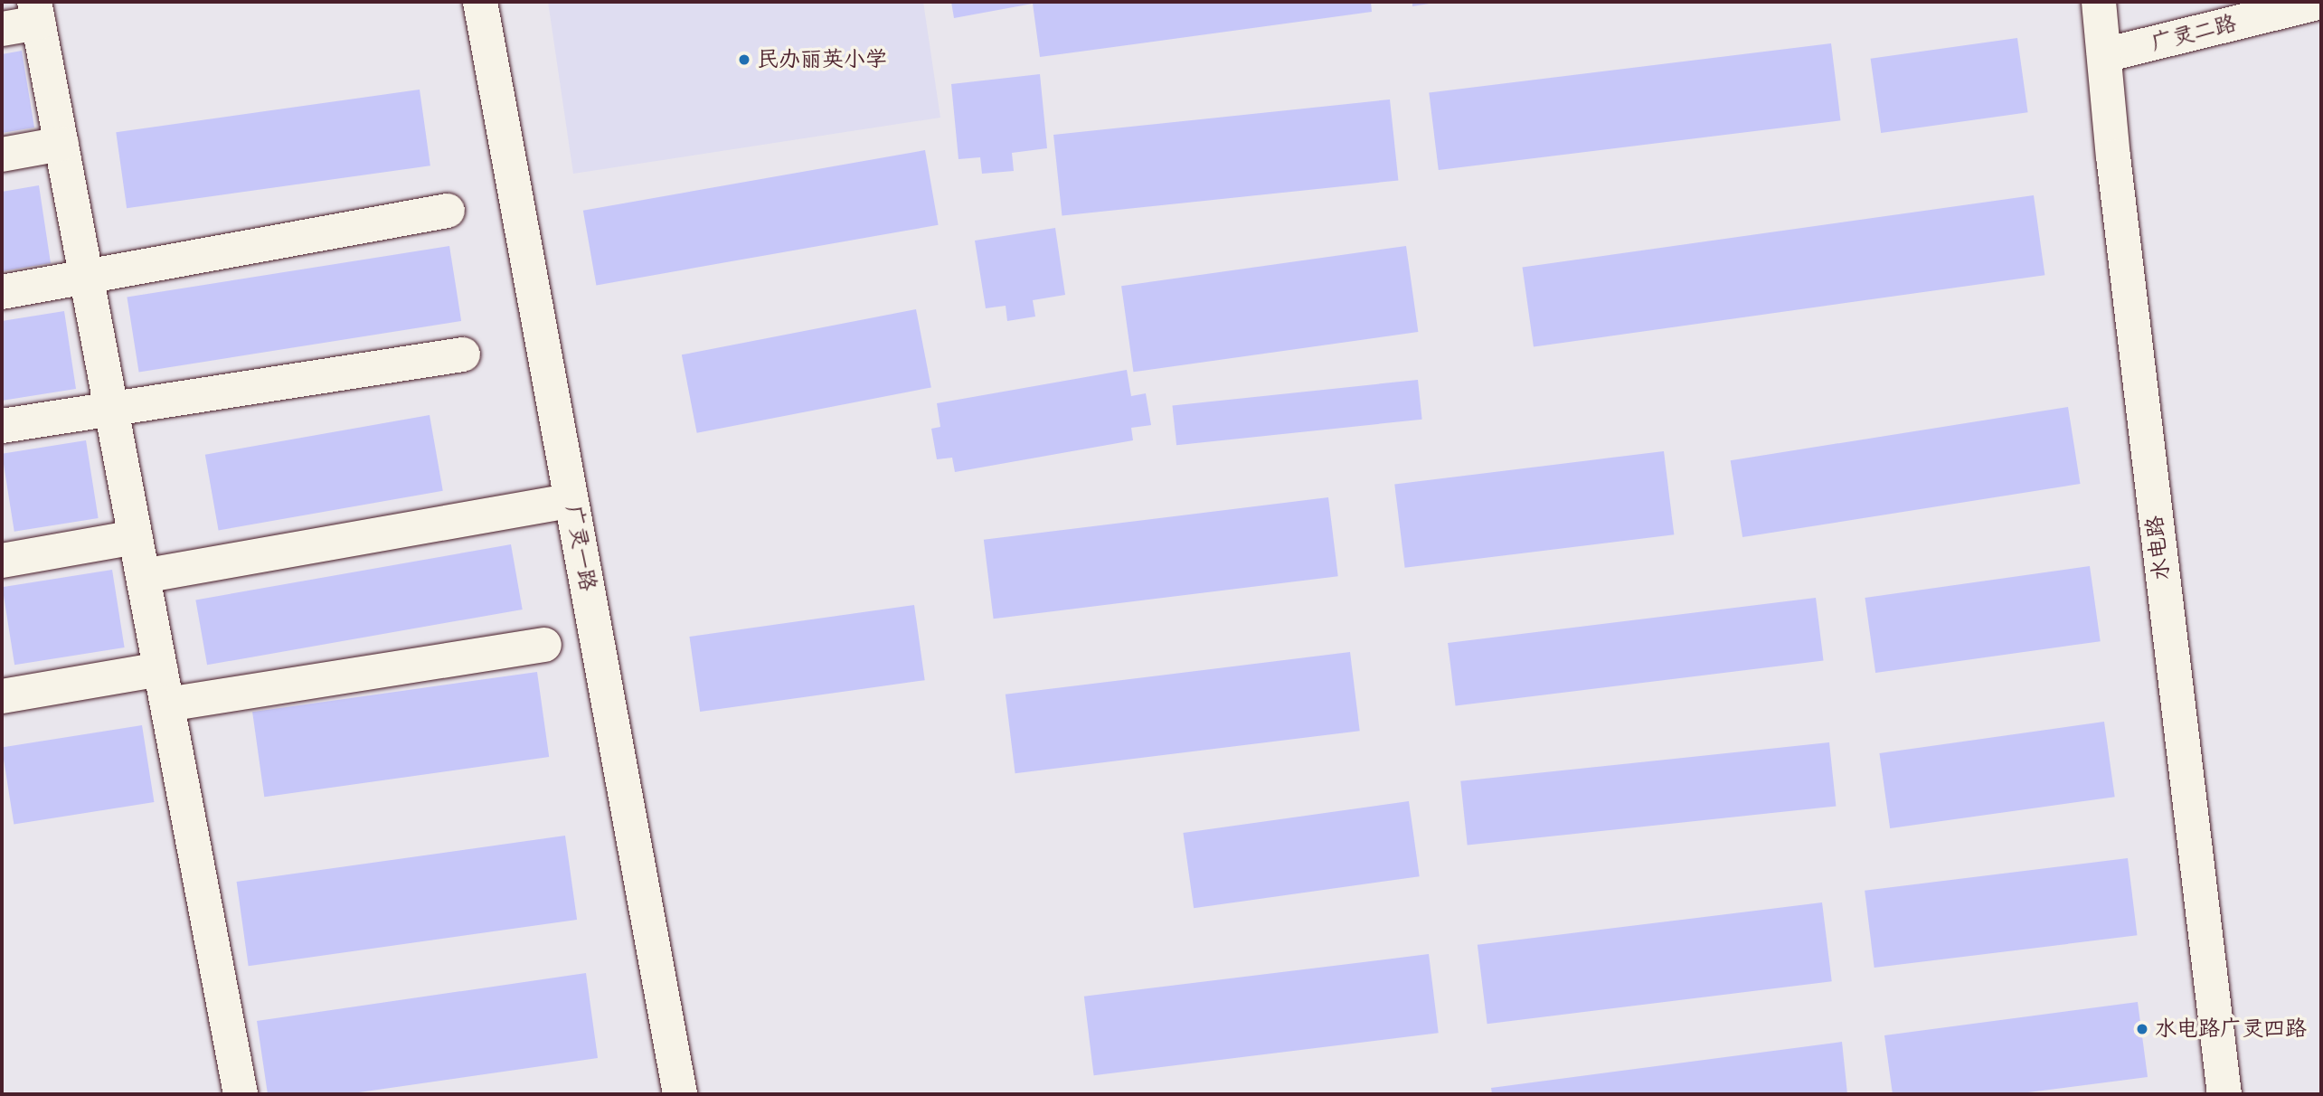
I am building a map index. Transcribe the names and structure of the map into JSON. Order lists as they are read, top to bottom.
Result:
{
  "streets": {
    "street": ["广灵二路", "广灵一路", "水电路"]
  },
  "crossings": [
    ["广灵二路", "水电路"]
  ],
  "places": ["民办丽英小学", "水电路广灵四路"]
}
